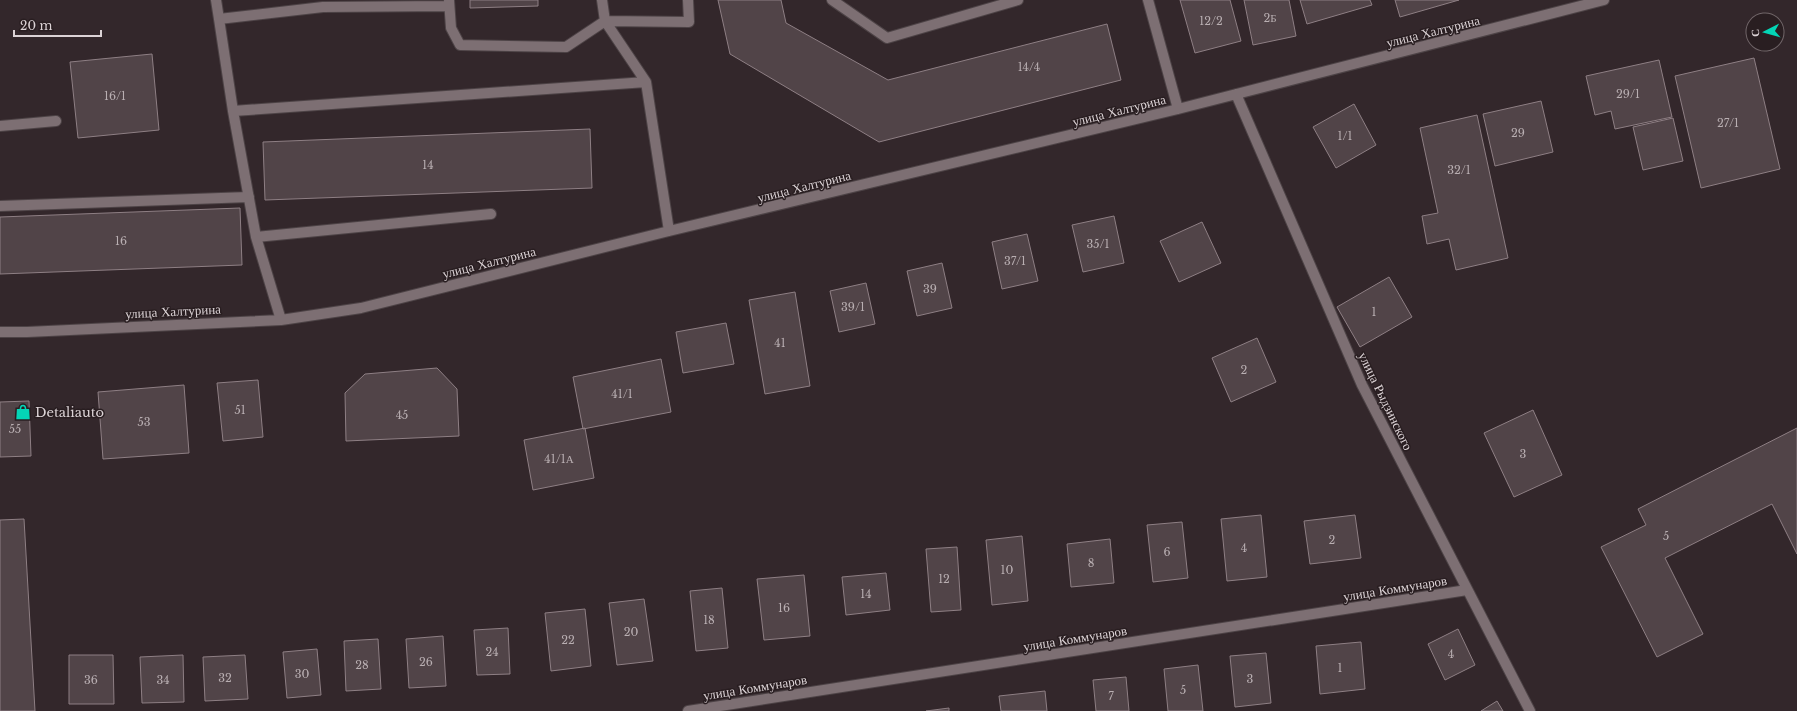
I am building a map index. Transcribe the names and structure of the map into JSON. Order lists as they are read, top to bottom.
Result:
{
  "streets": {
    "street": ["улица Халтурина", "улица Рыдзинского", "улица Коммунаров"]
  },
  "crossings": [
    ["улица Халтурина", "улица Рыдзинского"],
    ["улица Рыдзинского", "улица Коммунаров"]
  ],
  "places": {
    "shop": ["Detaliauto"]
  },
  "house_numbers": [
    "2Б",
    "12/2",
    "14/4",
    "29/1",
    "16/1",
    "27/1",
    "29",
    "1/1",
    "14",
    "32/1",
    "16",
    "35/1",
    "37/1",
    "39",
    "39/1",
    "1",
    "41",
    "2",
    "41/1",
    "51",
    "45",
    "53",
    "55",
    "3",
    "41/1А",
    "5",
    "2",
    "4",
    "6",
    "8",
    "10",
    "12",
    "14",
    "16",
    "18",
    "20",
    "22",
    "24",
    "4",
    "26",
    "28",
    "1",
    "30",
    "32",
    "3",
    "36",
    "34",
    "5",
    "7"
  ],
  "scale_bar": "20 m",
  "north": "left"
}
